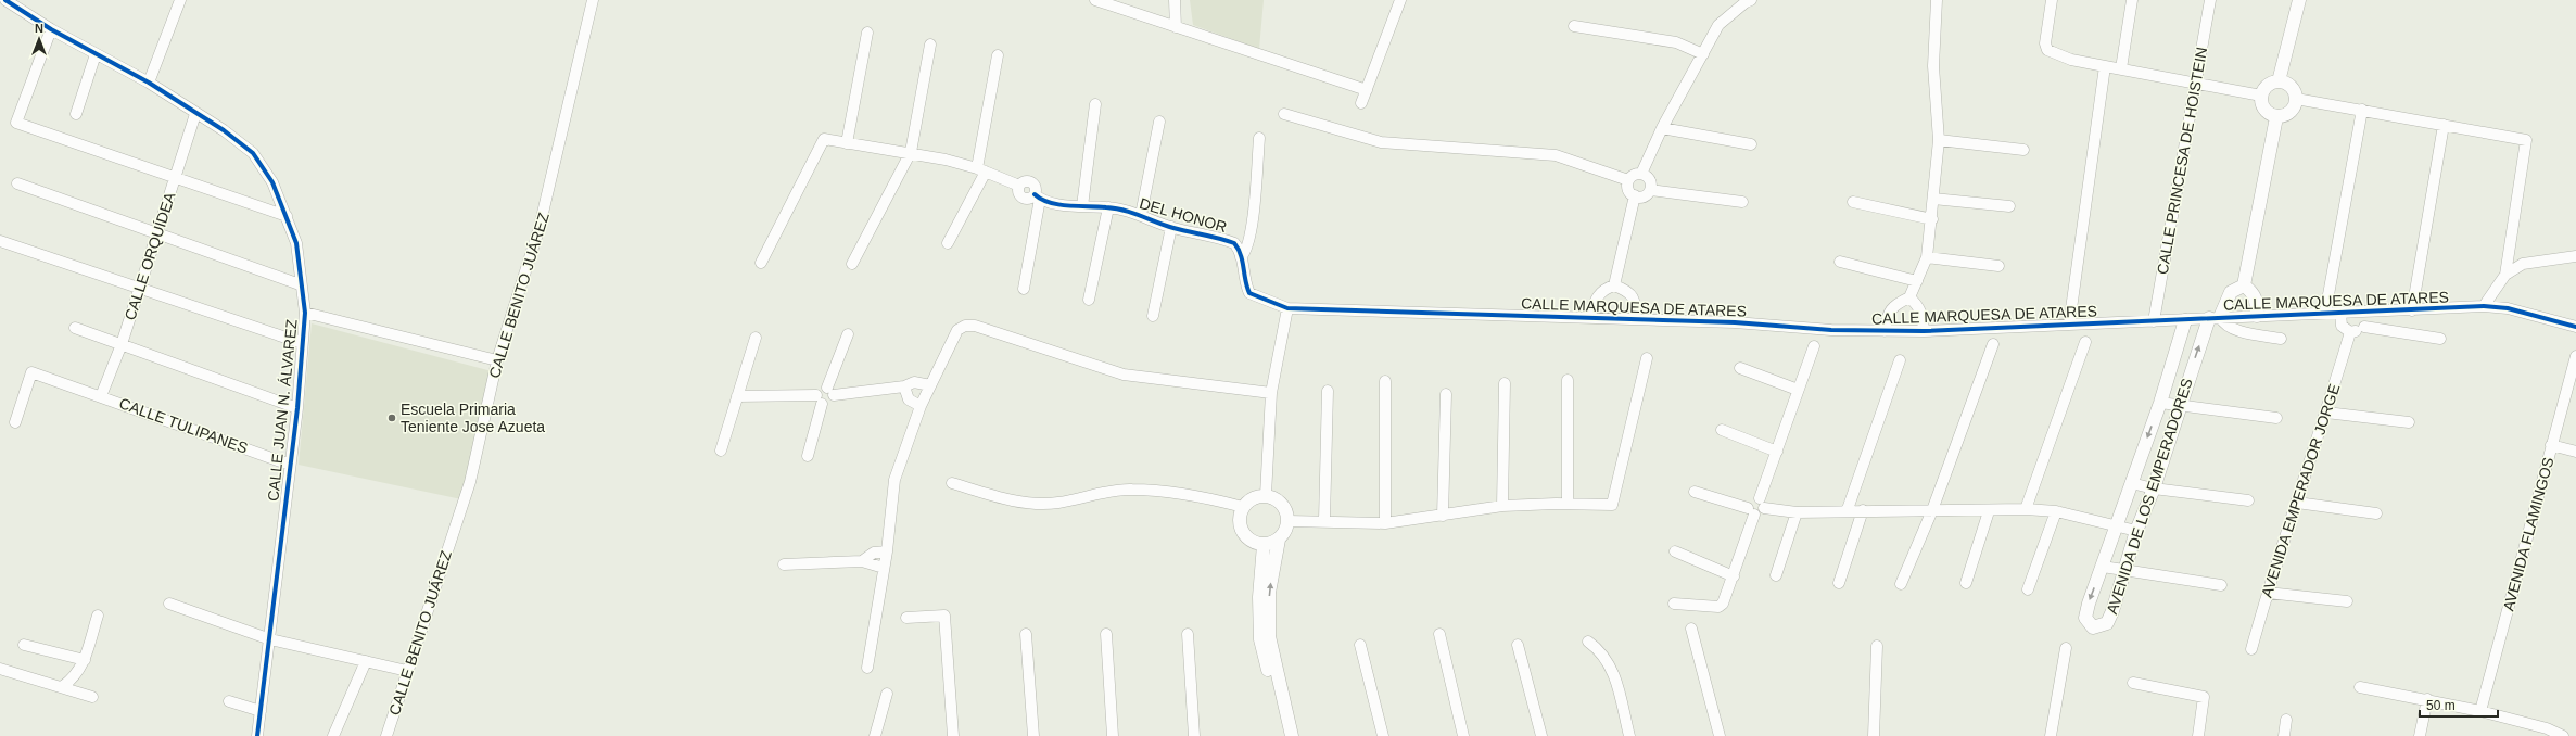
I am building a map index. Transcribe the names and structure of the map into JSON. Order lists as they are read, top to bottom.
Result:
{
  "streets": {
    "street": [
      "CALLE PRINCESA DE HOISTEIN",
      "DEL HONOR",
      "CALLE ORQUÍDEA",
      "CALLE BENITO JUÁREZ",
      "CALLE MARQUESA DE ATARES",
      "CALLE JUAN N. ÁLVAREZ",
      "CALLE TULIPANES",
      "AVENIDA EMPERADOR JORGE",
      "AVENIDA DE LOS EMPERADORES",
      "AVENIDA FLAMINGOS"
    ]
  },
  "crossings": [
    ["CALLE PRINCESA DE HOISTEIN", "CALLE MARQUESA DE ATARES"],
    ["DEL HONOR", "CALLE MARQUESA DE ATARES"],
    ["CALLE ORQUÍDEA", "CALLE JUAN N. ÁLVAREZ"],
    ["CALLE ORQUÍDEA", "CALLE TULIPANES"],
    ["CALLE MARQUESA DE ATARES", "AVENIDA DE LOS EMPERADORES"],
    ["CALLE JUAN N. ÁLVAREZ", "CALLE TULIPANES"]
  ],
  "places": ["Escuela Primaria Teniente Jose Azueta"],
  "scale_bar": "50 m",
  "north": "top"
}
